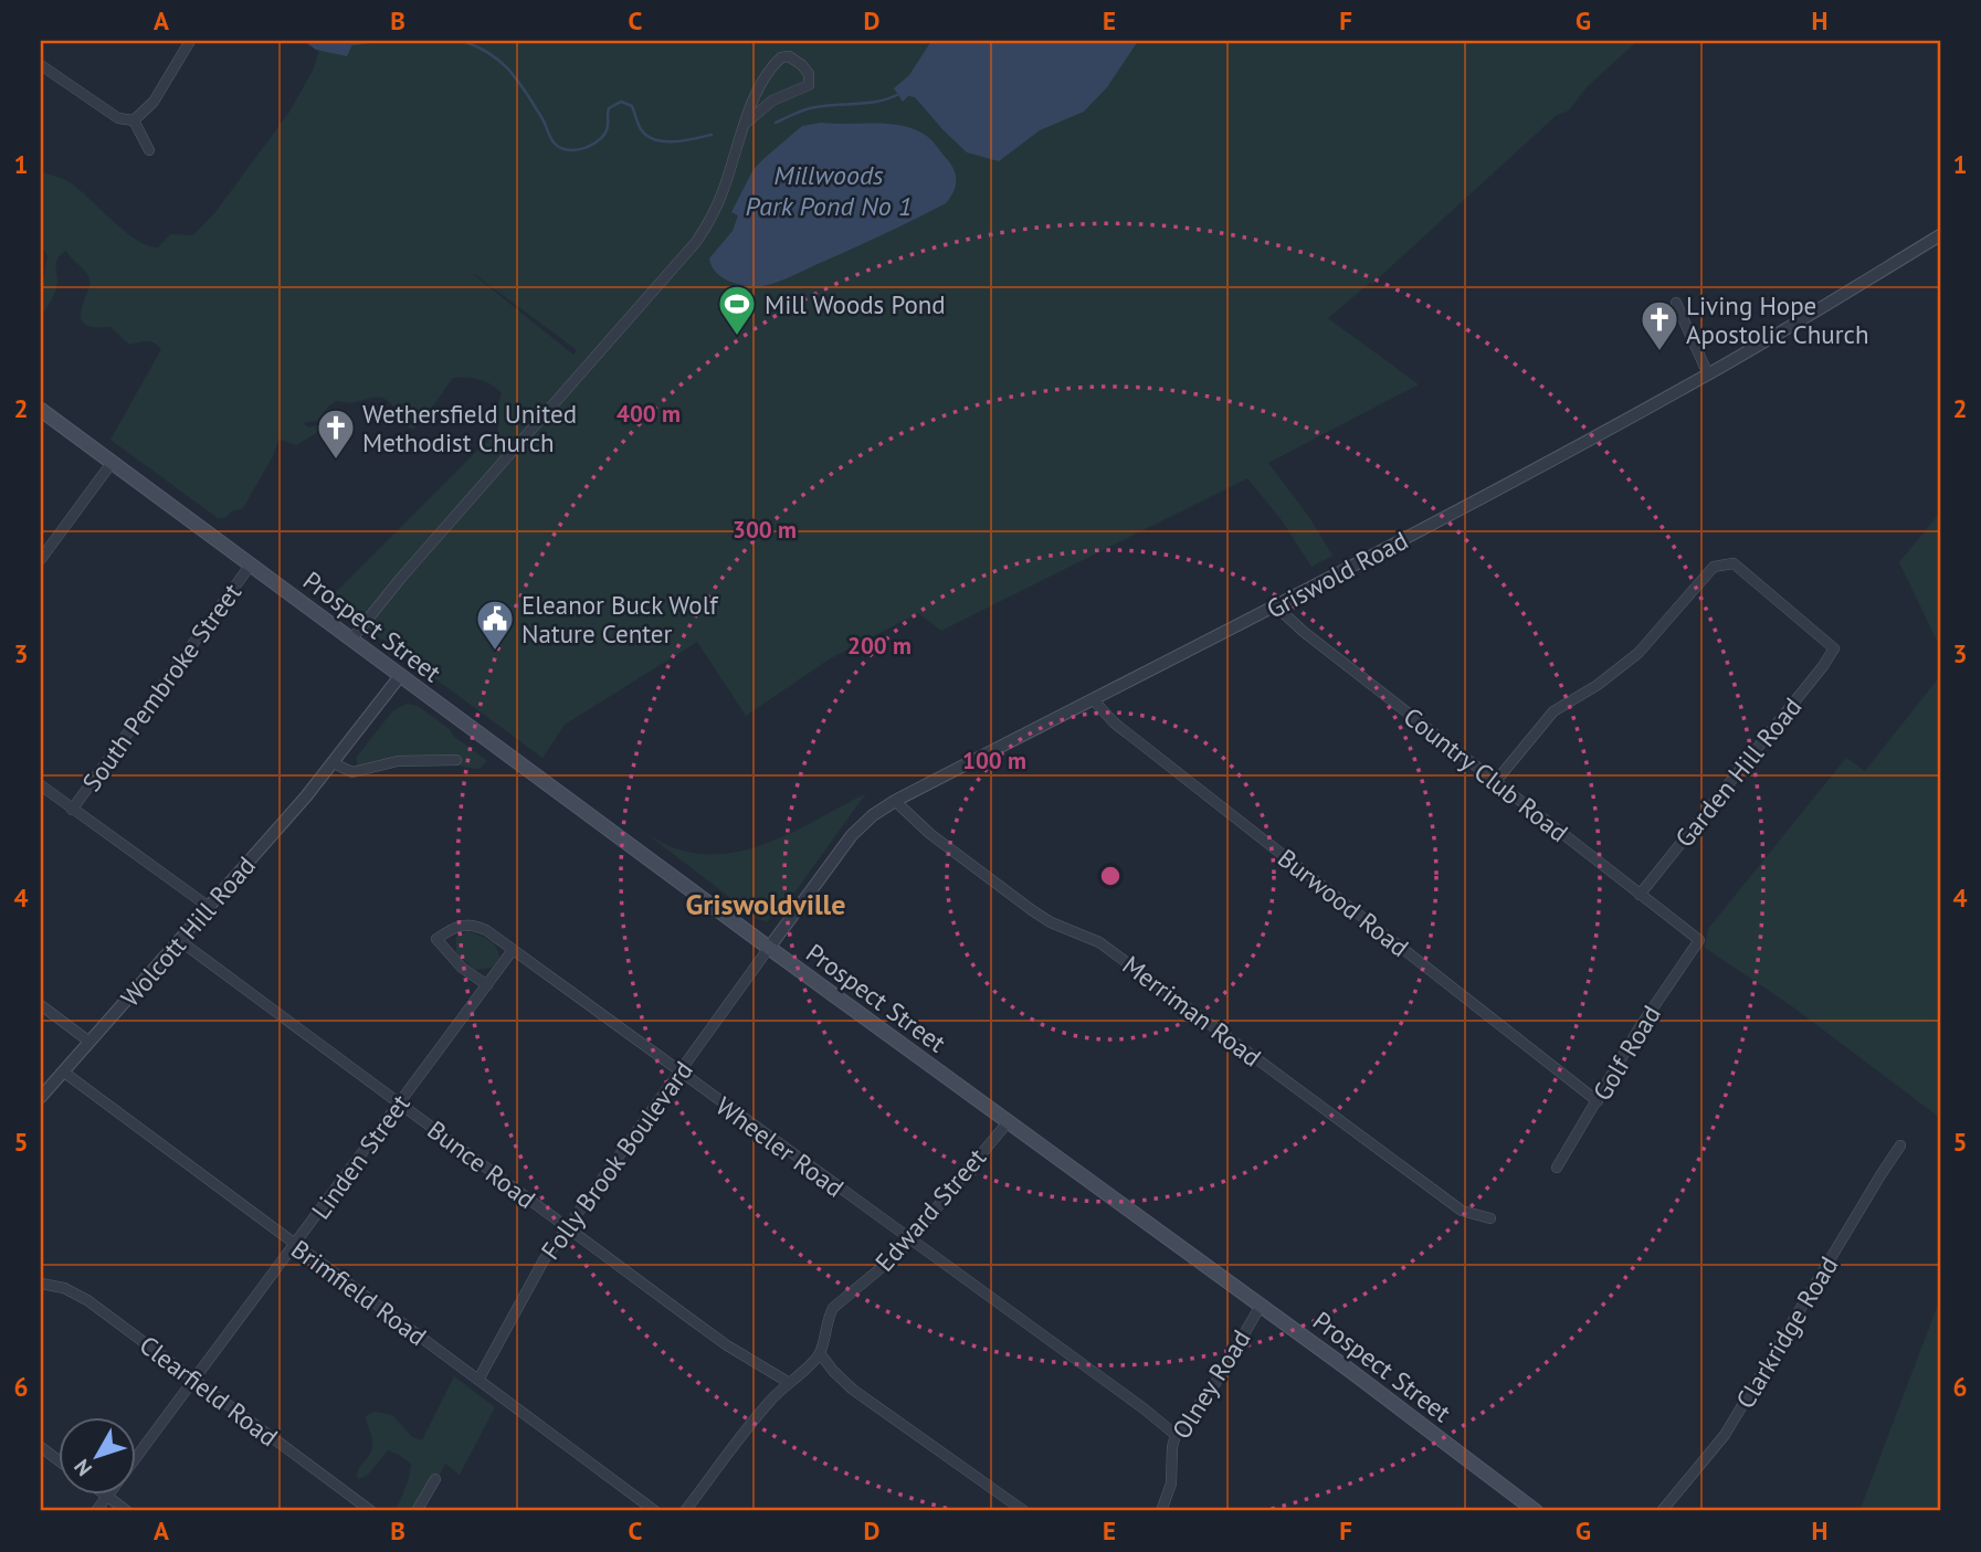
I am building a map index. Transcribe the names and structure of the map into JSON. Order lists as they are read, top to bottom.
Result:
{
  "streets": {
    "main road": ["Prospect Street"],
    "street": [
      "Griswold Road",
      "South Pembroke Street",
      "Garden Hill Road",
      "Country Club Road",
      "Burwood Road",
      "Wolcott Hill Road",
      "Merriman Road",
      "Golf Road",
      "Wheeler Road",
      "Linden Street",
      "Folly Brook Boulevard",
      "Bunce Road",
      "Edward Street",
      "Brimfield Road",
      "Clarkridge Road",
      "Olney Road",
      "Clearfield Road"
    ]
  },
  "crossings": [
    ["Griswold Road", "Prospect Street"],
    ["Griswold Road", "Country Club Road"],
    ["Griswold Road", "Burwood Road"],
    ["Griswold Road", "Merriman Road"],
    ["Griswold Road", "Folly Brook Boulevard"],
    ["Prospect Street", "South Pembroke Street"],
    ["Prospect Street", "Wolcott Hill Road"],
    ["Prospect Street", "Folly Brook Boulevard"],
    ["Prospect Street", "Edward Street"],
    ["Prospect Street", "Olney Road"],
    ["Garden Hill Road", "Country Club Road"],
    ["Country Club Road", "Golf Road"],
    ["Burwood Road", "Golf Road"],
    ["Wolcott Hill Road", "Bunce Road"],
    ["Wolcott Hill Road", "Brimfield Road"],
    ["Wheeler Road", "Linden Street"],
    ["Wheeler Road", "Folly Brook Boulevard"],
    ["Wheeler Road", "Edward Street"],
    ["Wheeler Road", "Olney Road"],
    ["Linden Street", "Bunce Road"],
    ["Linden Street", "Brimfield Road"],
    ["Linden Street", "Clearfield Road"],
    ["Folly Brook Boulevard", "Bunce Road"],
    ["Folly Brook Boulevard", "Brimfield Road"]
  ],
  "districts": ["Griswoldville"],
  "water": ["Millwoods Park Pond No 1"],
  "places": {
    "sports": ["Mill Woods Pond"],
    "church": ["Living Hope Apostolic Church", "Wethersfield United Methodist Church"],
    "public building": ["Eleanor Buck Wolf Nature Center"]
  },
  "north": "bottom left",
  "grid": {
    "columns": [
      "A",
      "B",
      "C",
      "D",
      "E",
      "F",
      "G",
      "H"
    ],
    "rows": [
      "1",
      "2",
      "3",
      "4",
      "5",
      "6"
    ]
  },
  "rings": [
    "400 m",
    "300 m",
    "200 m",
    "100 m"
  ]
}
